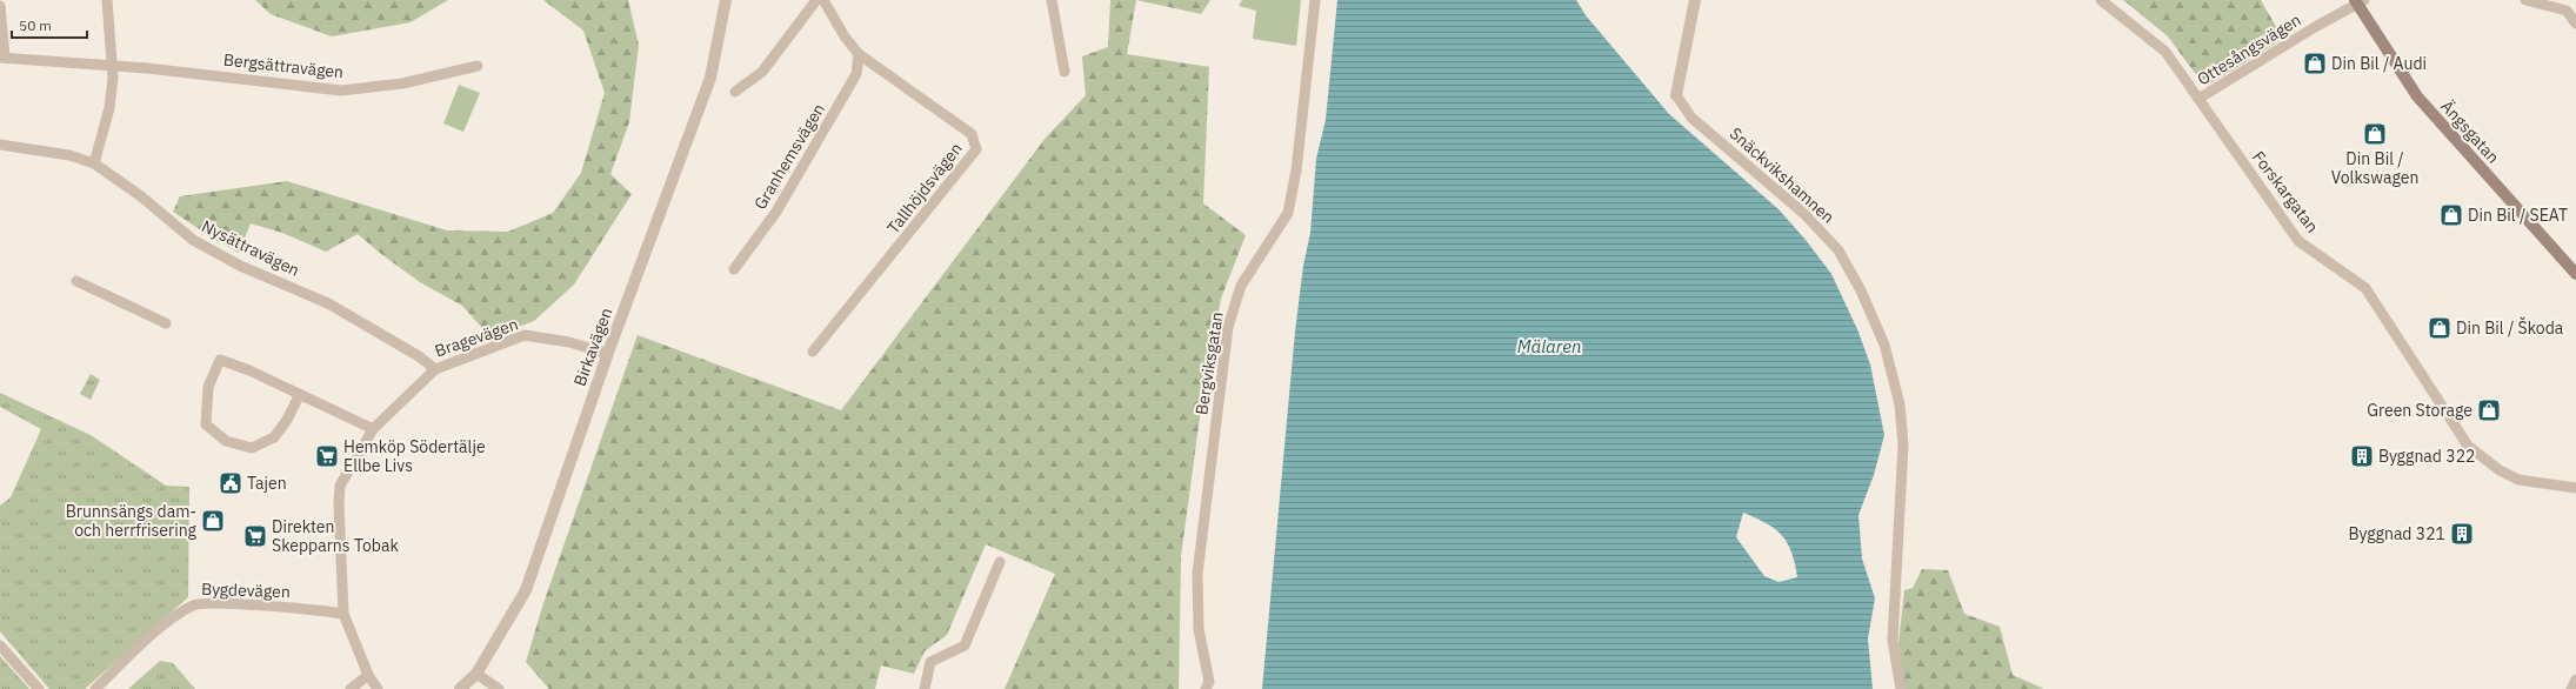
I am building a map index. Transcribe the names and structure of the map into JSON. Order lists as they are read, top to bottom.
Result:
{
  "streets": {
    "main road": ["Ängsgatan"],
    "street": [
      "Ottesångsvägen",
      "Bergsättravägen",
      "Granhemsvägen",
      "Snäckvikshamnen",
      "Tallhöjdsvägen",
      "Forskargatan",
      "Nysättravägen",
      "Bragevägen",
      "Birkavägen",
      "Bergviksgatan",
      "Bygdevägen"
    ]
  },
  "crossings": [
    ["Ottesångsvägen", "Ängsgatan"],
    ["Ottesångsvägen", "Forskargatan"],
    ["Granhemsvägen", "Tallhöjdsvägen"],
    ["Nysättravägen", "Bragevägen"],
    ["Bragevägen", "Birkavägen"],
    ["Bragevägen", "Bygdevägen"]
  ],
  "water": ["Mälaren"],
  "places": {
    "shop": [
      "Din Bil / Audi",
      "Din Bil / Volkswagen",
      "Din Bil / SEAT",
      "Din Bil / Škoda",
      "Green Storage",
      "Brunnsängs dam- och herrfrisering"
    ],
    "supermarket": ["Hemköp Södertälje Ellbe Livs", "Direkten Skepparns Tobak"],
    "building": ["Byggnad 322", "Byggnad 321"],
    "public building": ["Tajen"]
  },
  "scale_bar": "50 m"
}
